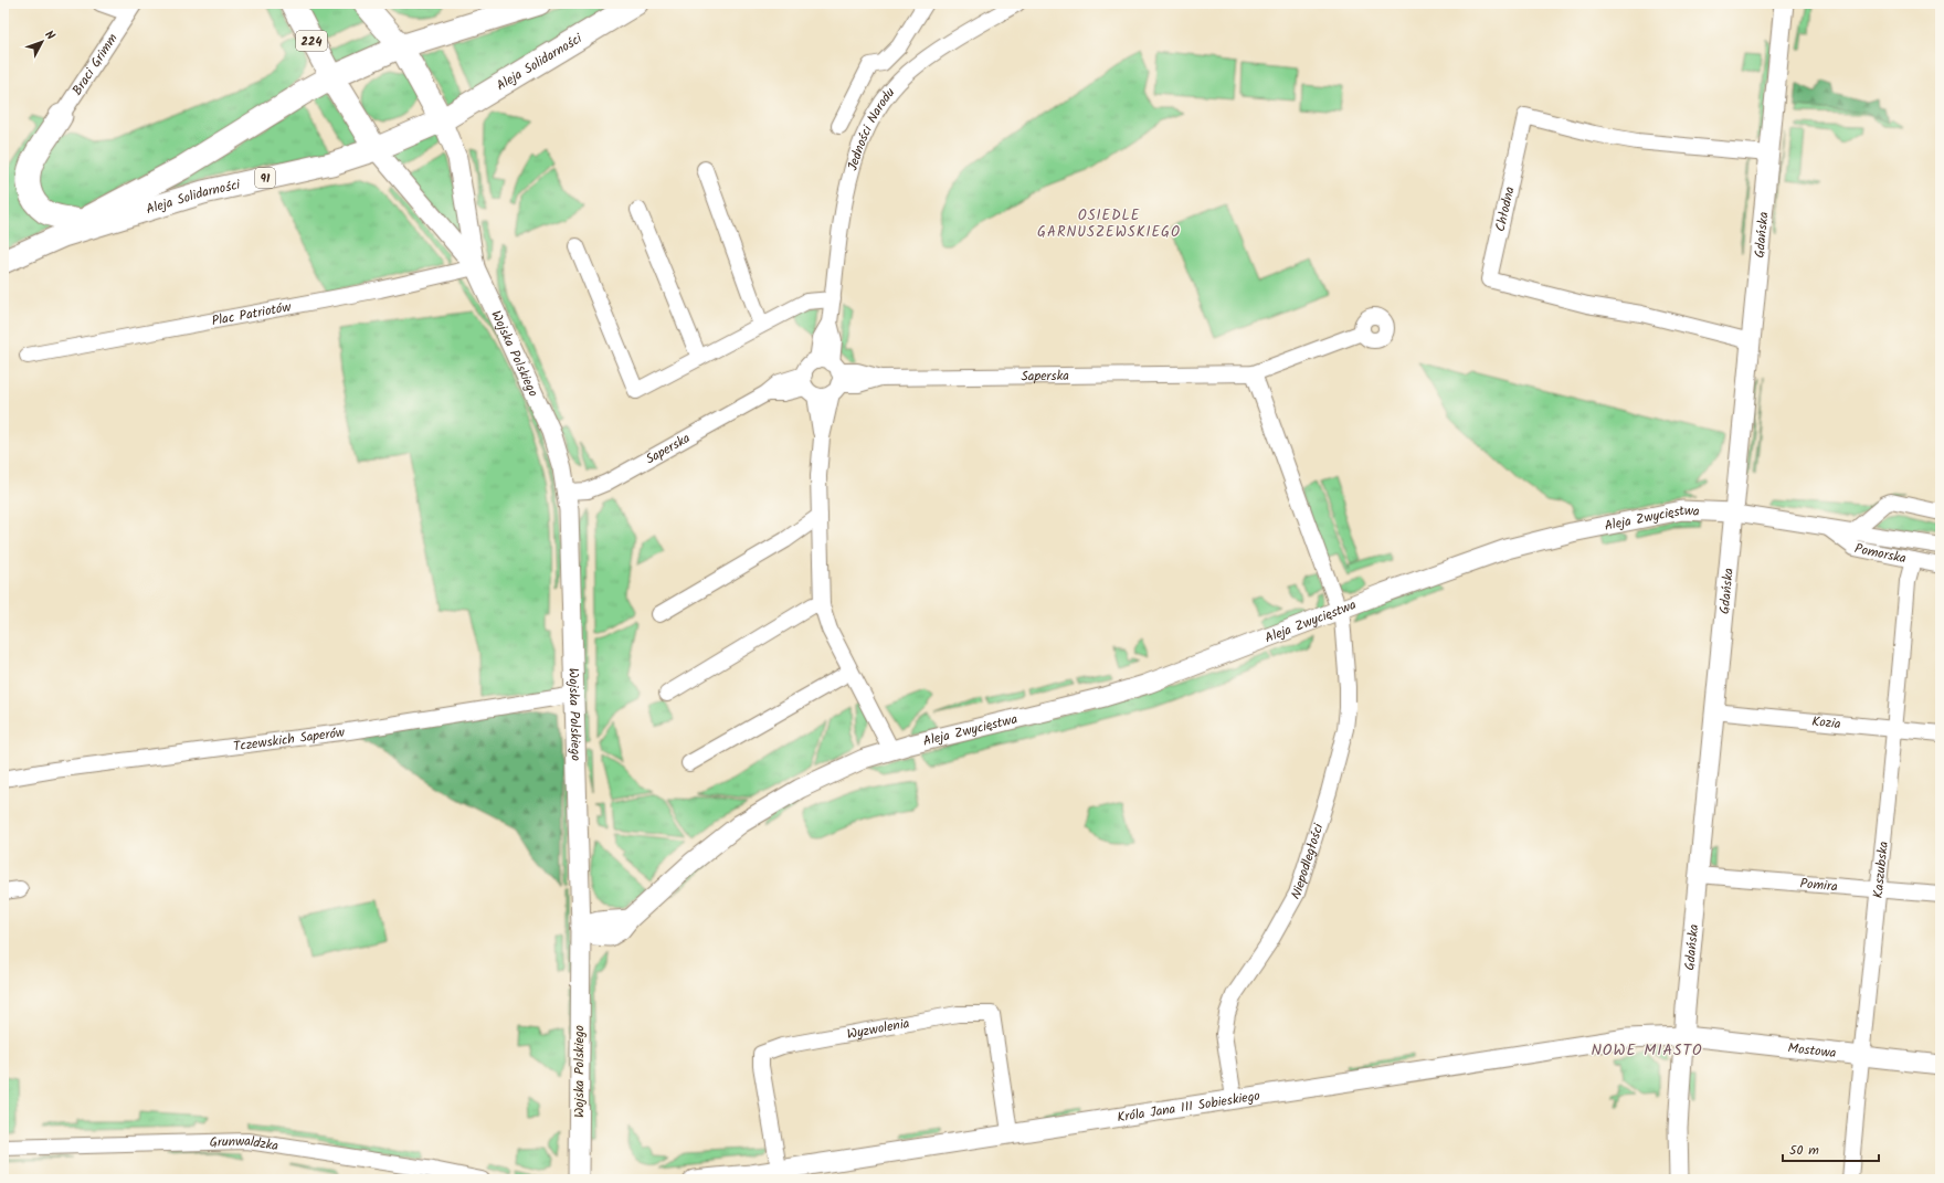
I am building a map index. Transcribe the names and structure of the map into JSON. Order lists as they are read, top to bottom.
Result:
{
  "streets": {
    "main road": ["224", "Aleja Solidarności", "91"],
    "street": [
      "Braci Grimm",
      "Jedności Narodu",
      "Chłodna",
      "Gdańska",
      "Plac Patriotów",
      "Wojska Polskiego",
      "Saperska",
      "Aleja Zwycięstwa",
      "Pomorska",
      "Kozia",
      "Tczewskich Saperów",
      "Niepodległości",
      "Kaszubska",
      "Pomira",
      "Wyzwolenia",
      "Mostowa",
      "Króla Jana III Sobieskiego",
      "Grunwaldzka"
    ]
  },
  "crossings": [
    ["224", "Aleja Solidarności"],
    ["224", "91"],
    ["Aleja Solidarności", "91"],
    ["Aleja Solidarności", "Wojska Polskiego"],
    ["Jedności Narodu", "Saperska"],
    ["91", "Wojska Polskiego"],
    ["Chłodna", "Gdańska"],
    ["Gdańska", "Aleja Zwycięstwa"],
    ["Gdańska", "Pomorska"],
    ["Gdańska", "Kozia"],
    ["Gdańska", "Pomira"],
    ["Gdańska", "Mostowa"],
    ["Gdańska", "Króla Jana III Sobieskiego"],
    ["Plac Patriotów", "Wojska Polskiego"],
    ["Wojska Polskiego", "Saperska"],
    ["Wojska Polskiego", "Aleja Zwycięstwa"],
    ["Wojska Polskiego", "Tczewskich Saperów"],
    ["Aleja Zwycięstwa", "Pomorska"],
    ["Aleja Zwycięstwa", "Niepodległości"],
    ["Pomorska", "Kaszubska"],
    ["Kozia", "Kaszubska"],
    ["Niepodległości", "Króla Jana III Sobieskiego"],
    ["Kaszubska", "Pomira"],
    ["Kaszubska", "Mostowa"],
    ["Wyzwolenia", "Króla Jana III Sobieskiego"],
    ["Mostowa", "Króla Jana III Sobieskiego"]
  ],
  "districts": ["OSIEDLE GARNUSZEWSKIEGO", "NOWE MIASTO"],
  "scale_bar": "50 m",
  "north": "top right"
}
